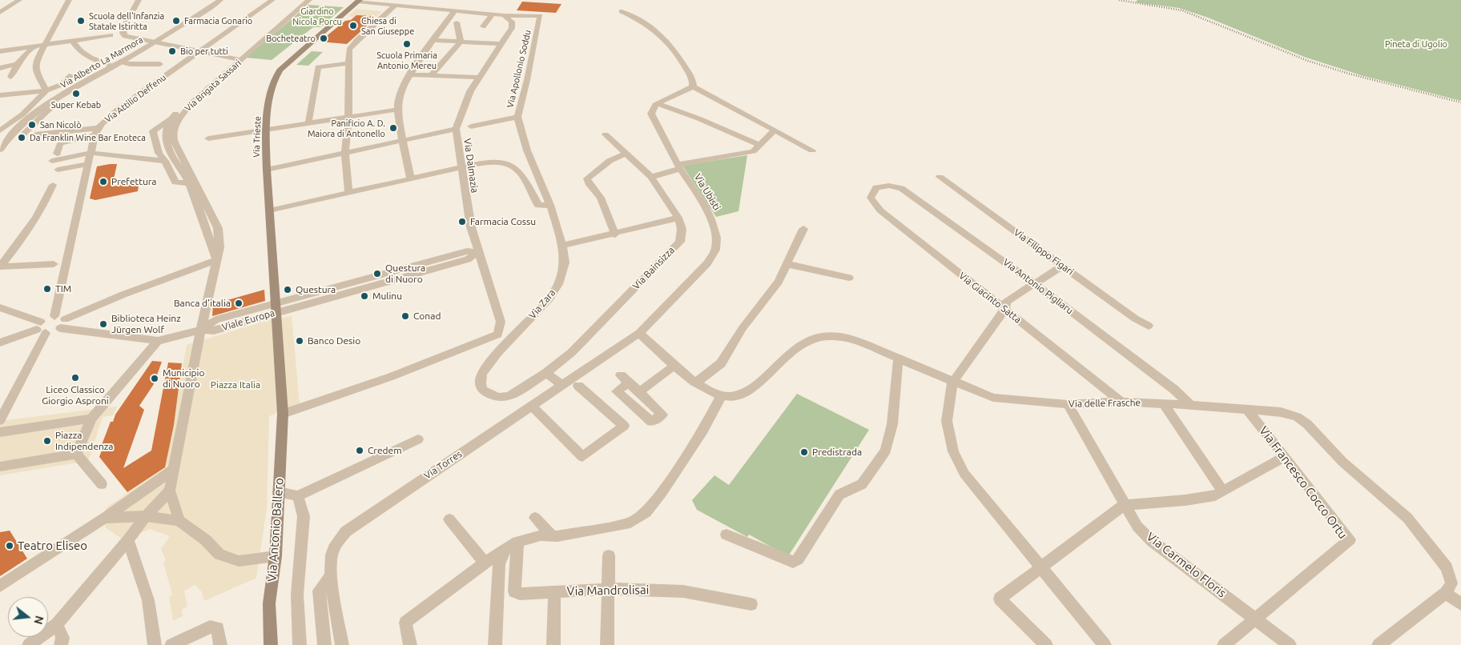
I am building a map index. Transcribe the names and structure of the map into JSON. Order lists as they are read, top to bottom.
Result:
{
  "streets": {
    "main road": ["Via Trieste", "Via Antonio Ballero"],
    "street": [
      "Via Alberto La Marmora",
      "Via Apollonio Soddu",
      "Via Brigata Sassari",
      "Via Attilio Deffenu",
      "Via Dalmazia",
      "Via Ubisti",
      "Via Filippo Figari",
      "Via Bainsizza",
      "Via Antonio Pigliaru",
      "Via Giacinto Satta",
      "Via Zara",
      "Viale Europa",
      "Via delle Frasche",
      "Via Torres",
      "Via Francesco Cocco Ortu",
      "Via Carmelo Floris",
      "Via Mandrolisai"
    ]
  },
  "crossings": [
    ["Via Apollonio Soddu", "Via Dalmazia"],
    ["Via Apollonio Soddu", "Via Zara"],
    ["Via Brigata Sassari", "Viale Europa"],
    ["Via Trieste", "Viale Europa"],
    ["Via Dalmazia", "Viale Europa"],
    ["Via Dalmazia", "Via Antonio Ballero"],
    ["Via Ubisti", "Via Torres"],
    ["Via Bainsizza", "Via Zara"],
    ["Via Antonio Pigliaru", "Via Giacinto Satta"],
    ["Via Antonio Pigliaru", "Via delle Frasche"],
    ["Via Giacinto Satta", "Via delle Frasche"],
    ["Via delle Frasche", "Via Francesco Cocco Ortu"],
    ["Via delle Frasche", "Via Carmelo Floris"],
    ["Via Francesco Cocco Ortu", "Via Carmelo Floris"]
  ],
  "parks": ["Giardino Nicola Porcu", "Pineta di Ugolio", "Piazza Italia"],
  "places": [
    "Scuola dell'Infanzia Statale Istiritta",
    "Farmacia Gonario",
    "Chiesa di San Giuseppe",
    "Bocheteatro",
    "Scuola Primaria Antonio Mereu",
    "Bio per tutti",
    "Super Kebab",
    "San Nicolò",
    "Panificio A. D. Maiora di Antonello",
    "Da Franklin Wine Bar Enoteca",
    "Prefettura",
    "Farmacia Cossu",
    "Questura di Nuoro",
    "TIM",
    "Questura",
    "Mulinu",
    "Banca d'italia",
    "Conad",
    "Biblioteca Heinz Jürgen Wolf",
    "Banco Desio",
    "Liceo Classico Giorgio Asproni",
    "Municipio di Nuoro",
    "Piazza Indipendenza",
    "Credem",
    "Predistrada",
    "Teatro Eliseo"
  ],
  "north": "right"
}
